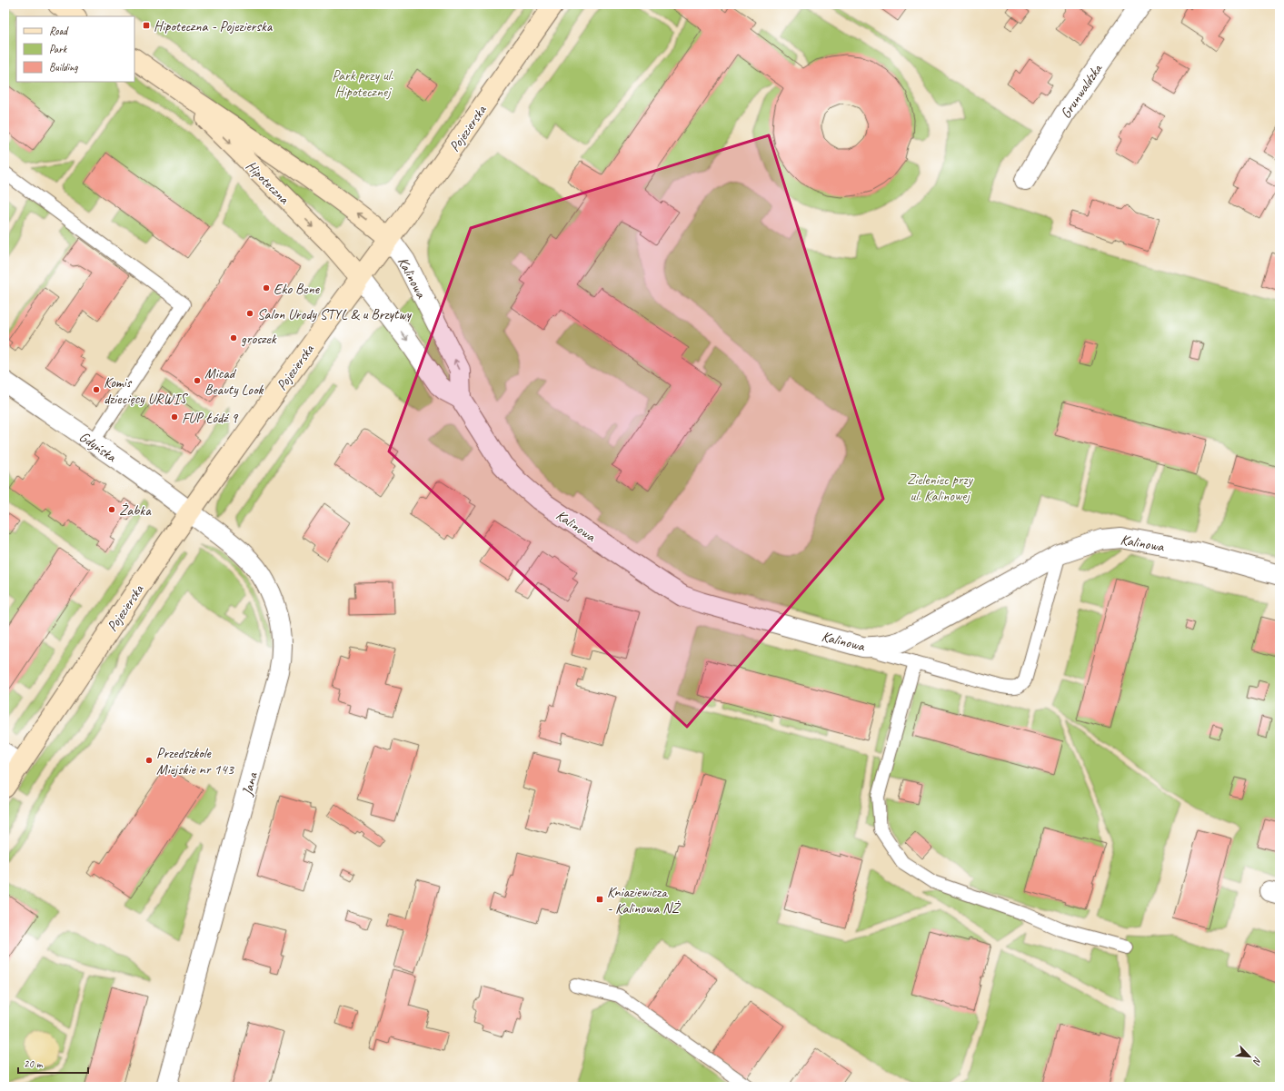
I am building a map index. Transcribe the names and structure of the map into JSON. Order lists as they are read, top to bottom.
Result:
{
  "streets": {
    "street": [
      "Grunwaldzka",
      "Pojezierska",
      "Hipoteczna",
      "Kalinowa",
      "Gdyńska",
      "Jana"
    ]
  },
  "crossings": [
    ["Pojezierska", "Hipoteczna"],
    ["Pojezierska", "Kalinowa"],
    ["Pojezierska", "Gdyńska"],
    ["Pojezierska", "Jana"],
    ["Hipoteczna", "Kalinowa"],
    ["Gdyńska", "Jana"]
  ],
  "parks": ["Park przy ul. Hipotecznej", "Zieleniec przy ul. Kalinowej"],
  "places": {
    "transit": ["Hipoteczna - Pojezierska", "Kniaziewicza - Kalinowa NŻ"],
    "other": [
      "Eko Bene",
      "Salon Urody STYL & u Brzytwy",
      "groszek",
      "Micad Beauty Look",
      "Komis dziecięcy URWIS",
      "FUP Łódź 9",
      "Żabka",
      "Przedszkole Miejskie nr 143"
    ]
  },
  "legend": ["Road", "Park", "Building"],
  "scale_bar": "20 m",
  "north": "bottom right"
}
